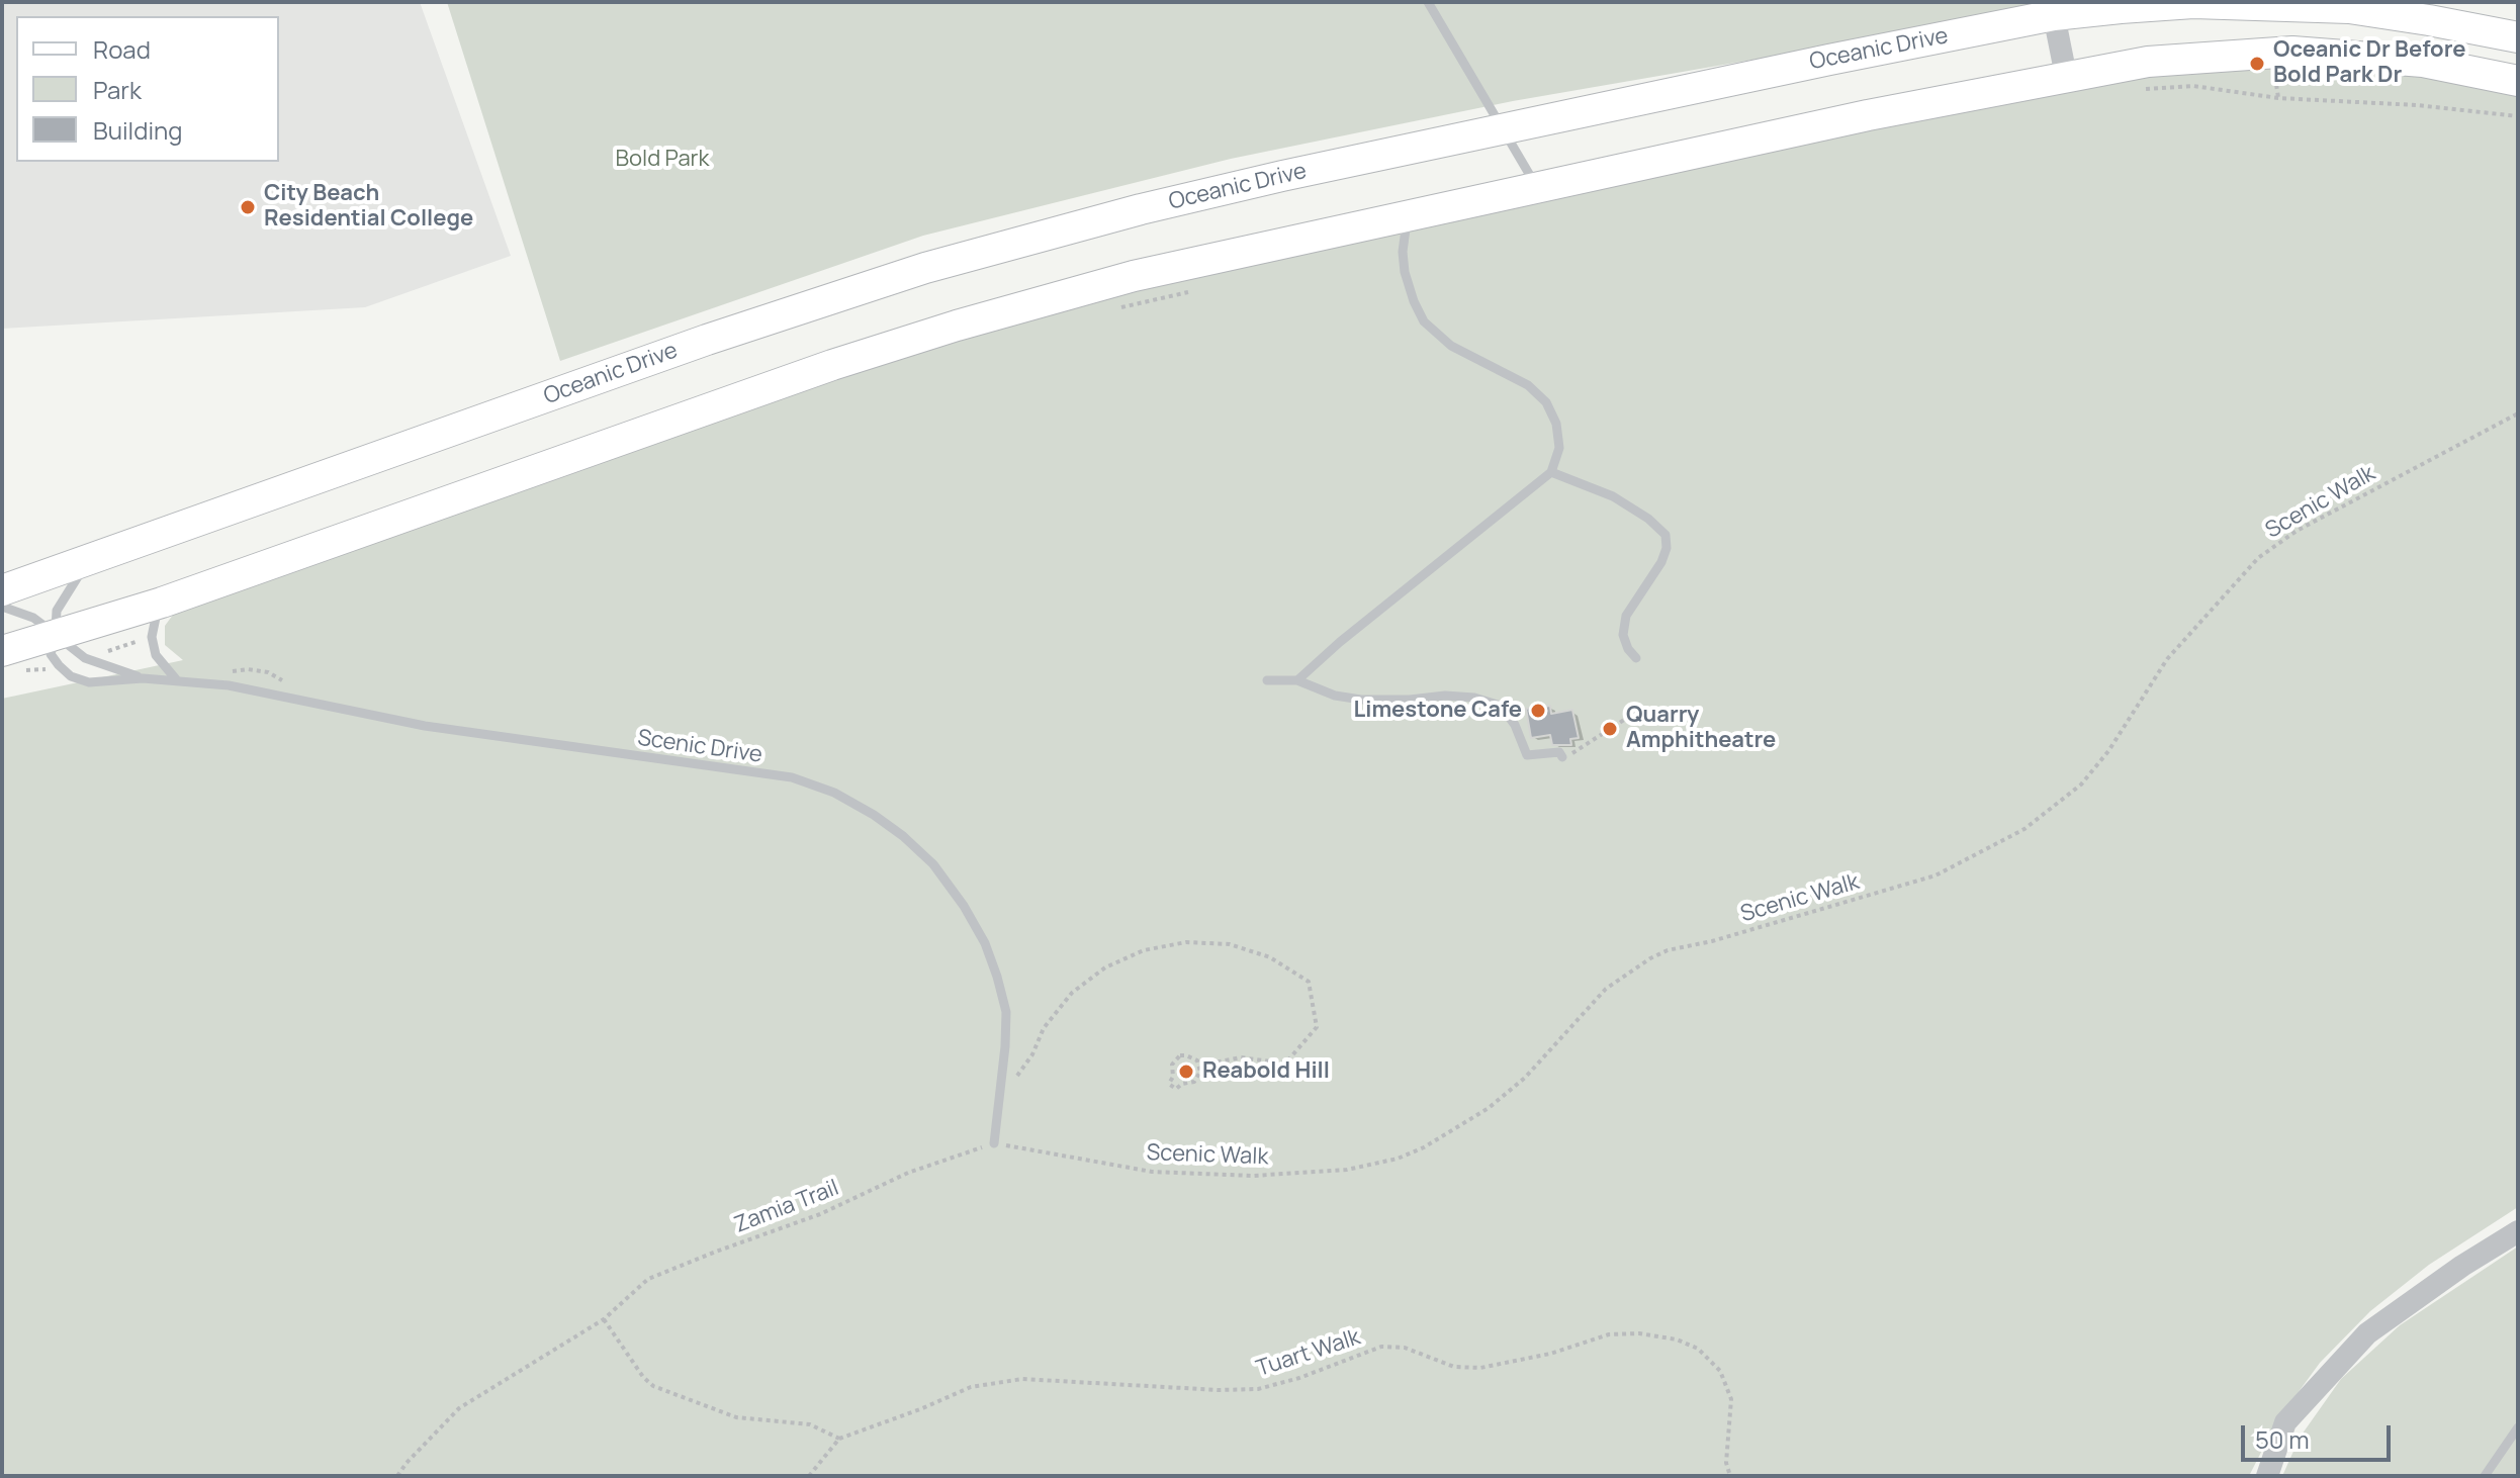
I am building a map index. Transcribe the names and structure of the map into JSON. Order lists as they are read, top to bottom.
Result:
{
  "streets": {
    "main road": ["Oceanic Drive"],
    "lane": ["Scenic Drive"],
    "path": ["Scenic Walk", "Zamia Trail", "Tuart Walk"]
  },
  "crossings": [
    ["Scenic Walk", "Scenic Drive"],
    ["Scenic Walk", "Zamia Trail"],
    ["Scenic Drive", "Zamia Trail"]
  ],
  "parks": ["Bold Park"],
  "places": [
    "Oceanic Dr Before Bold Park Dr",
    "City Beach Residential College",
    "Limestone Cafe",
    "Quarry Amphitheatre",
    "Reabold Hill"
  ],
  "legend": ["Road", "Park", "Building"],
  "scale_bar": "50 m"
}
